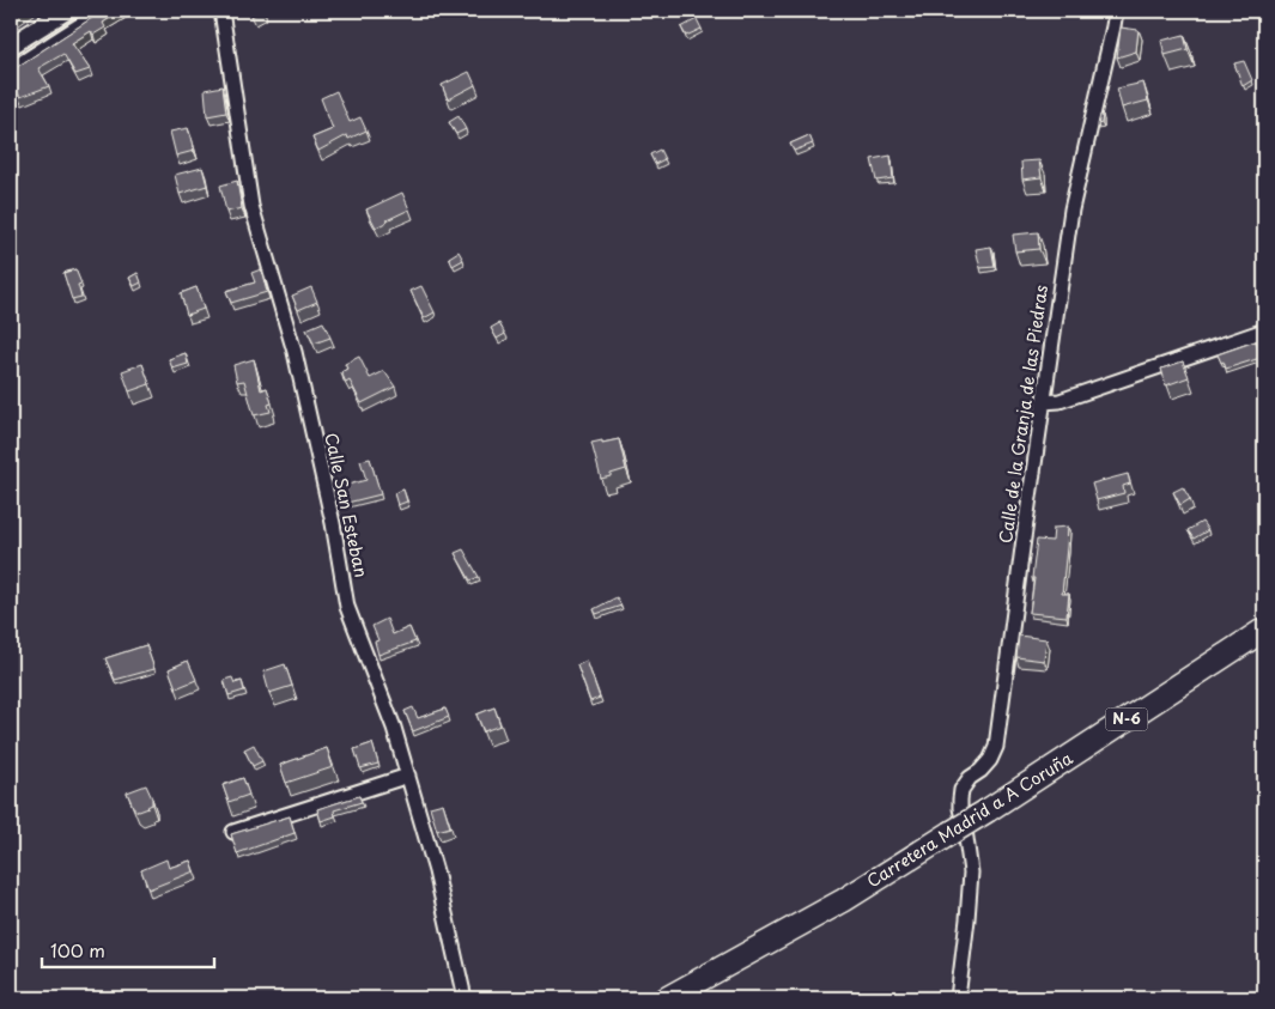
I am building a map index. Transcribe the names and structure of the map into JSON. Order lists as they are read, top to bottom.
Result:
{
  "streets": {
    "highway": ["N-6", "Carretera Madrid a A Coruña"],
    "street": ["Calle de la Granja de las Piedras", "Calle San Esteban"]
  },
  "scale_bar": "100 m"
}
